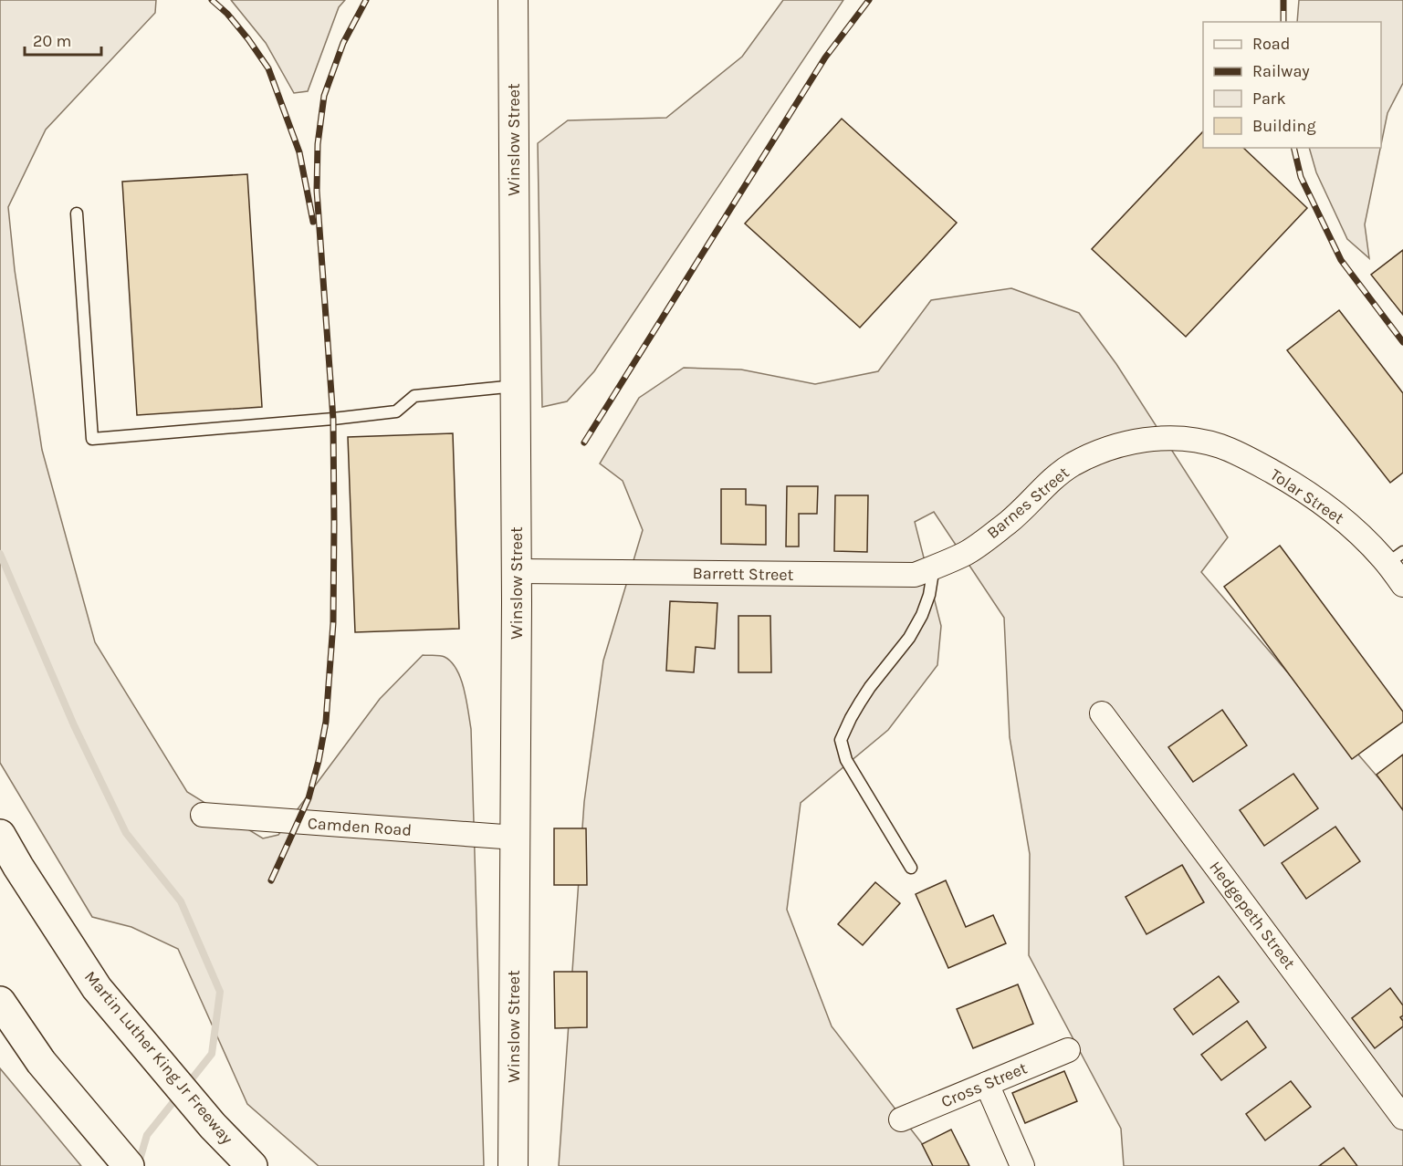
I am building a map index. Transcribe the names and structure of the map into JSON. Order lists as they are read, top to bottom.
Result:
{
  "streets": {
    "highway": ["Martin Luther King Jr Freeway"],
    "street": [
      "Winslow Street",
      "Tolar Street",
      "Barnes Street",
      "Barrett Street",
      "Camden Road",
      "Hedgepeth Street",
      "Cross Street"
    ]
  },
  "crossings": [
    ["Winslow Street", "Barrett Street"],
    ["Winslow Street", "Camden Road"],
    ["Tolar Street", "Barnes Street"],
    ["Barnes Street", "Barrett Street"]
  ],
  "legend": [
    "Road",
    "Railway",
    "Park",
    "Building"
  ],
  "scale_bar": "20 m"
}
